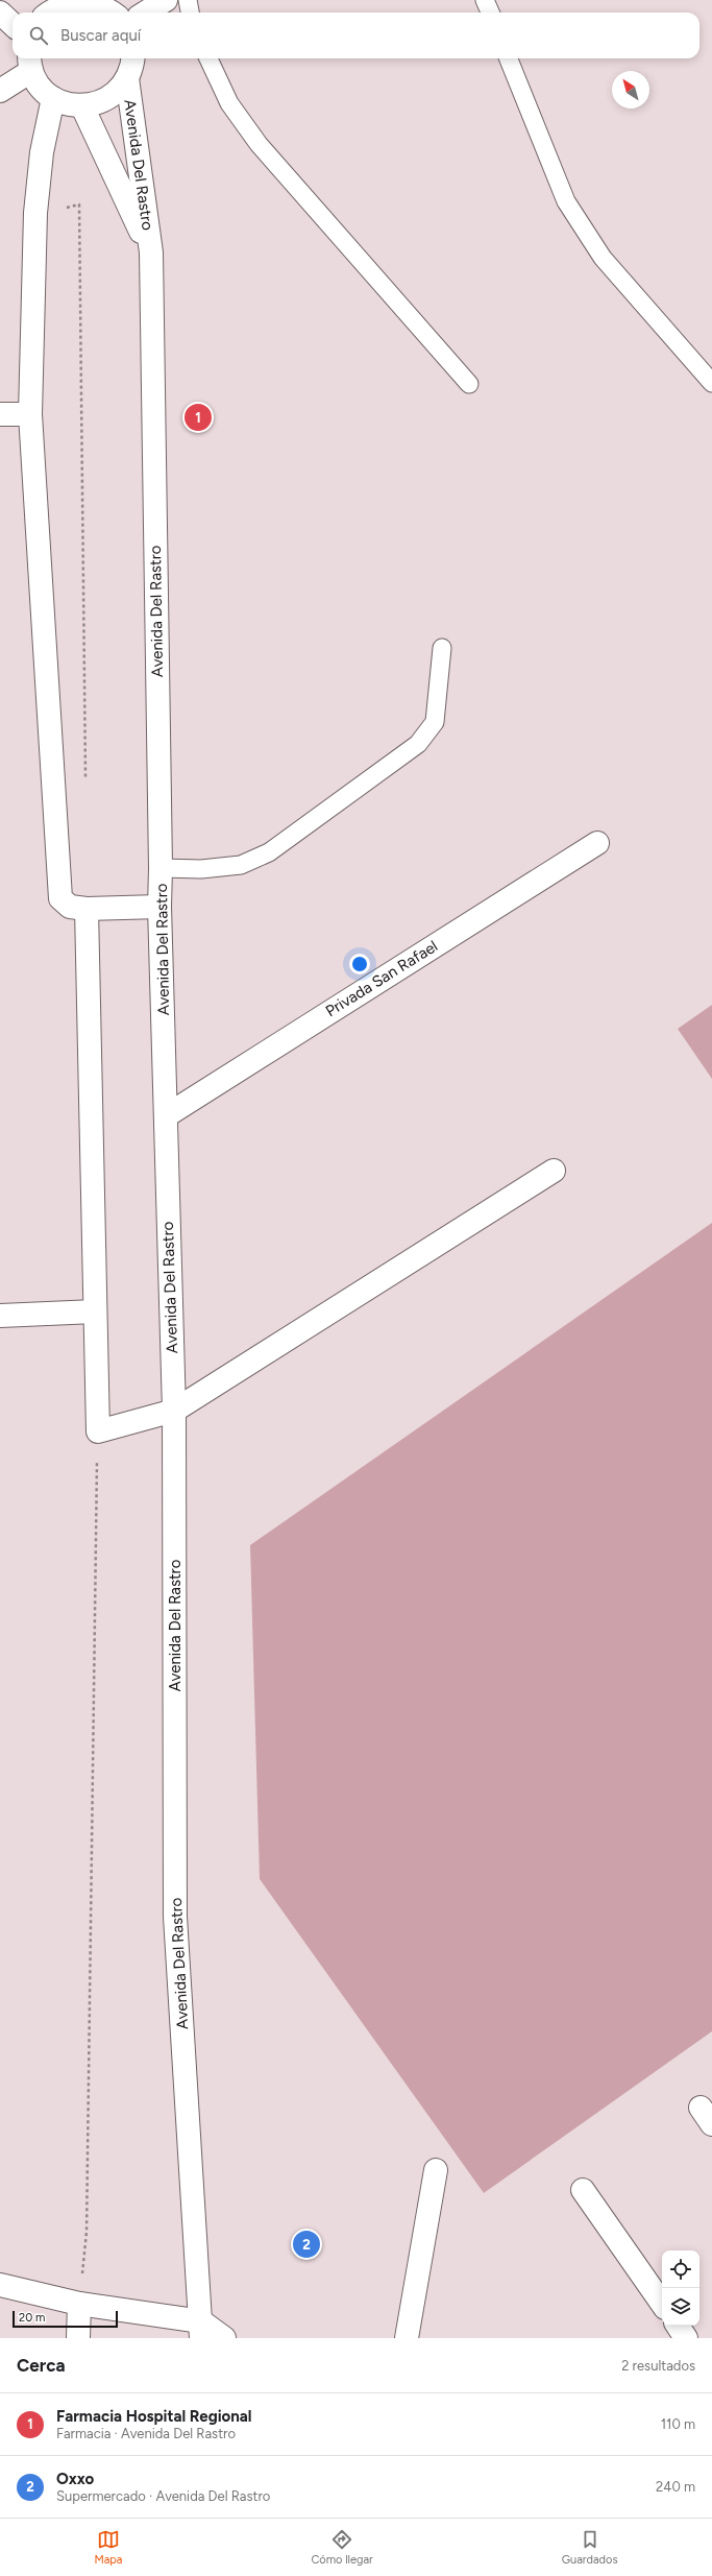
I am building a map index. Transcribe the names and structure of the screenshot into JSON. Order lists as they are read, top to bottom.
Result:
{
  "streets": {
    "street": ["Avenida Del Rastro", "Privada San Rafael"]
  },
  "crossings": [
    ["Avenida Del Rastro", "Privada San Rafael"]
  ],
  "scale_bar": "20 m",
  "north": "top left",
  "page": {
    "search": "Buscar aquí",
    "pins": ["1", "2"],
    "scale": "20 m",
    "heading": ["Cerca", "2 resultados"],
    "list": [
      {
        "mark": "1",
        "name": "Farmacia Hospital Regional",
        "note": "Farmacia · Avenida Del Rastro",
        "value": "110 m"
      },
      {
        "mark": "2",
        "name": "Oxxo",
        "note": "Supermercado · Avenida Del Rastro",
        "value": "240 m"
      }
    ],
    "nav": ["Mapa", "Cómo llegar", "Guardados"]
  }
}
